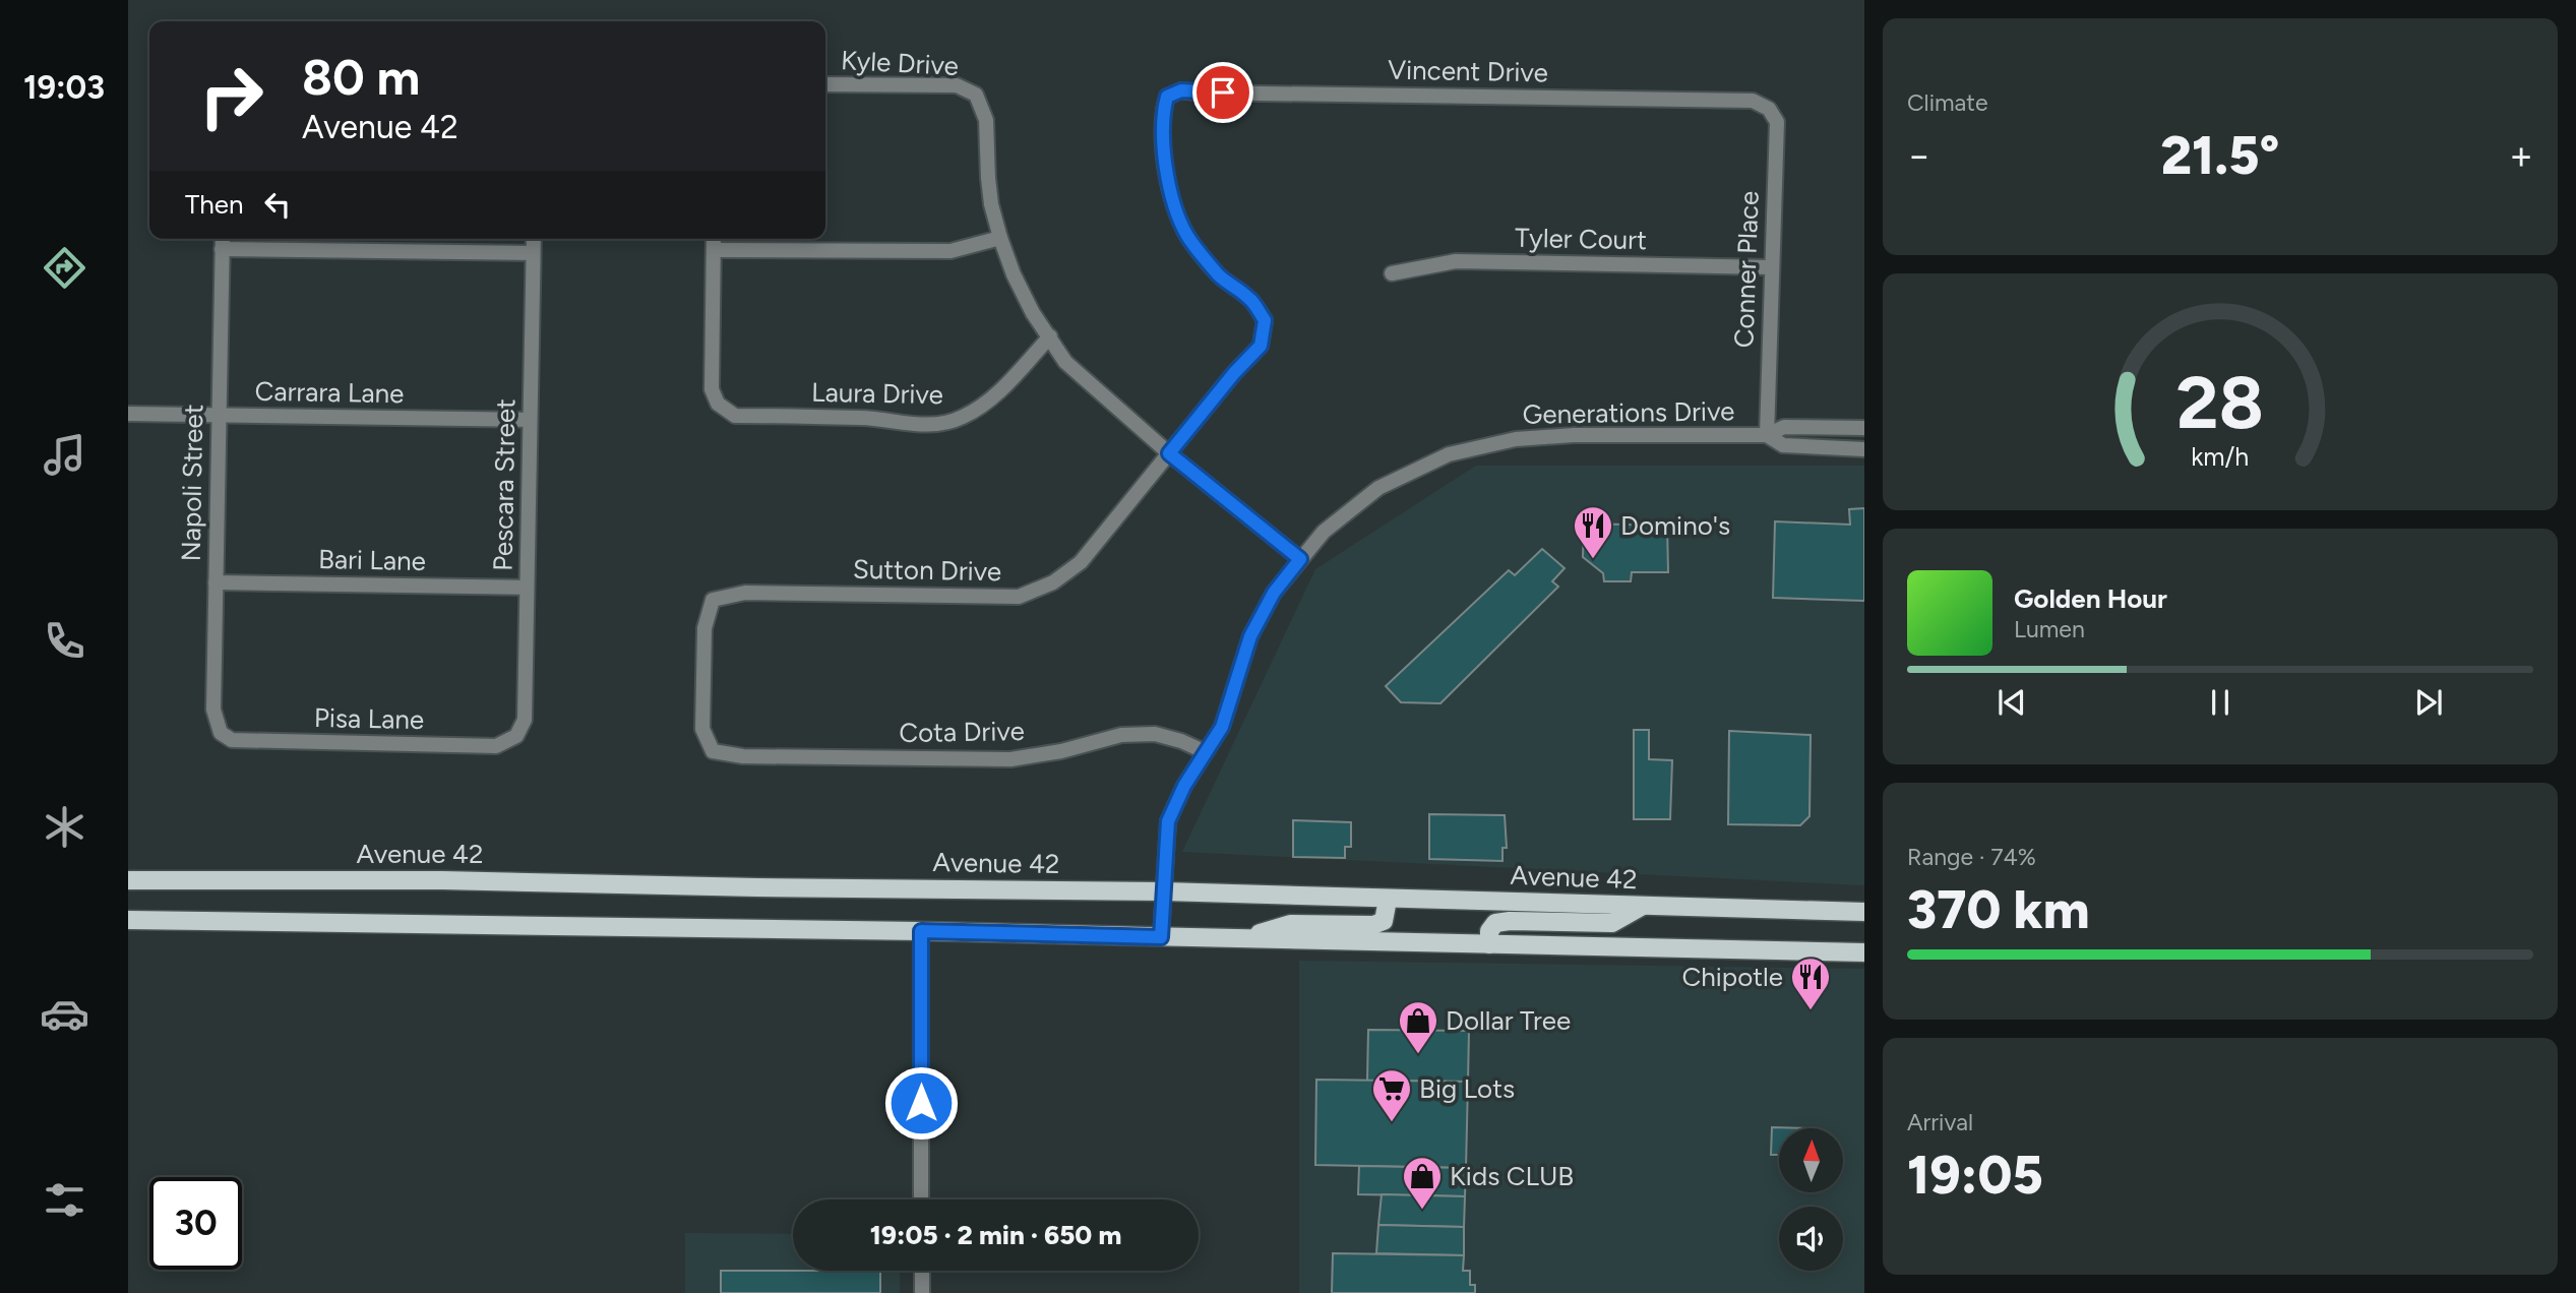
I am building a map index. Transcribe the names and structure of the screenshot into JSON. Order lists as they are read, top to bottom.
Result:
{
  "streets": {
    "main road": ["Avenue 42"],
    "street": [
      "Kyle Drive",
      "Vincent Drive",
      "Tyler Court",
      "Conner Place",
      "Carrara Lane",
      "Laura Drive",
      "Generations Drive",
      "Napoli Street",
      "Pescara Street",
      "Bari Lane",
      "Sutton Drive",
      "Pisa Lane",
      "Cota Drive"
    ]
  },
  "crossings": [
    ["Vincent Drive", "Conner Place"],
    ["Vincent Drive", "Sutton Drive"],
    ["Tyler Court", "Conner Place"],
    ["Conner Place", "Generations Drive"],
    ["Carrara Lane", "Napoli Street"],
    ["Carrara Lane", "Pescara Street"],
    ["Generations Drive", "Cota Drive"],
    ["Generations Drive", "Avenue 42"],
    ["Napoli Street", "Bari Lane"],
    ["Napoli Street", "Pisa Lane"],
    ["Pescara Street", "Bari Lane"],
    ["Pescara Street", "Pisa Lane"],
    ["Sutton Drive", "Cota Drive"]
  ],
  "places": {
    "restaurant": ["Domino's", "Chipotle"],
    "shop": ["Dollar Tree", "Kids CLUB"],
    "supermarket": ["Big Lots"]
  },
  "north": "top",
  "page": {
    "tabs": "19:03",
    "tile": [
      "Climate",
      ["Range · 74%", "370 km"],
      ["Arrival", "19:05"]
    ],
    "turn": ["80 m", "Avenue 42"],
    "heat": ["−", "21.5°", "+"],
    "then": "Then",
    "song": ["Golden Hour", "Lumen"],
    "limit": "30",
    "trip": "19:05 · 2 min · 650 m",
    "gauge": ["28", "km/h"]
  }
}
